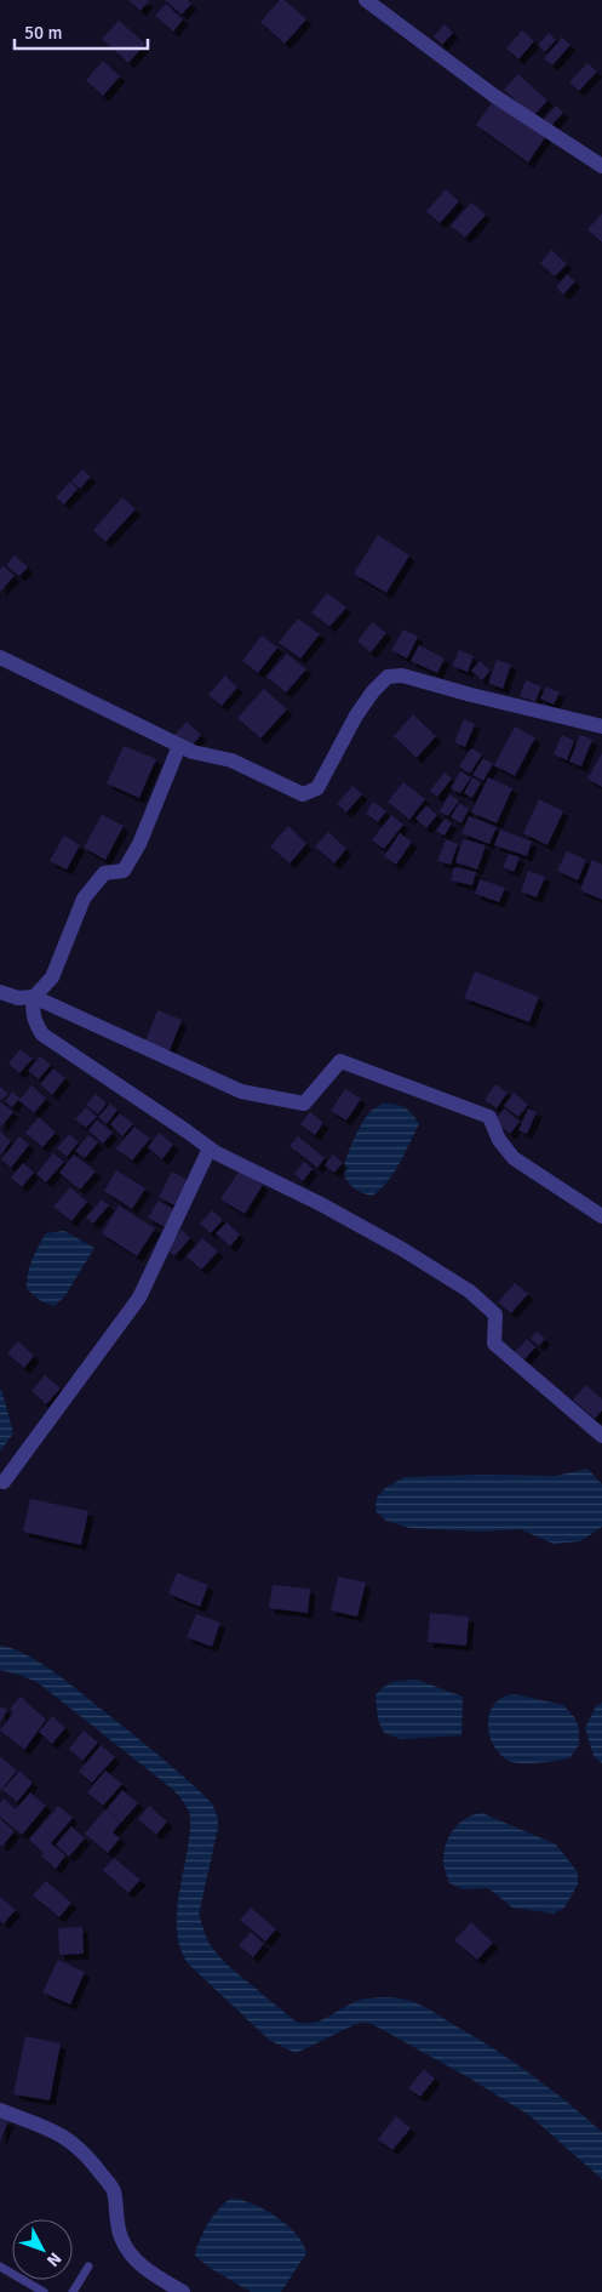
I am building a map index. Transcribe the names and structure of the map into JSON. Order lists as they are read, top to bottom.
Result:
{
  "scale_bar": "50 m",
  "north": "bottom right"
}
